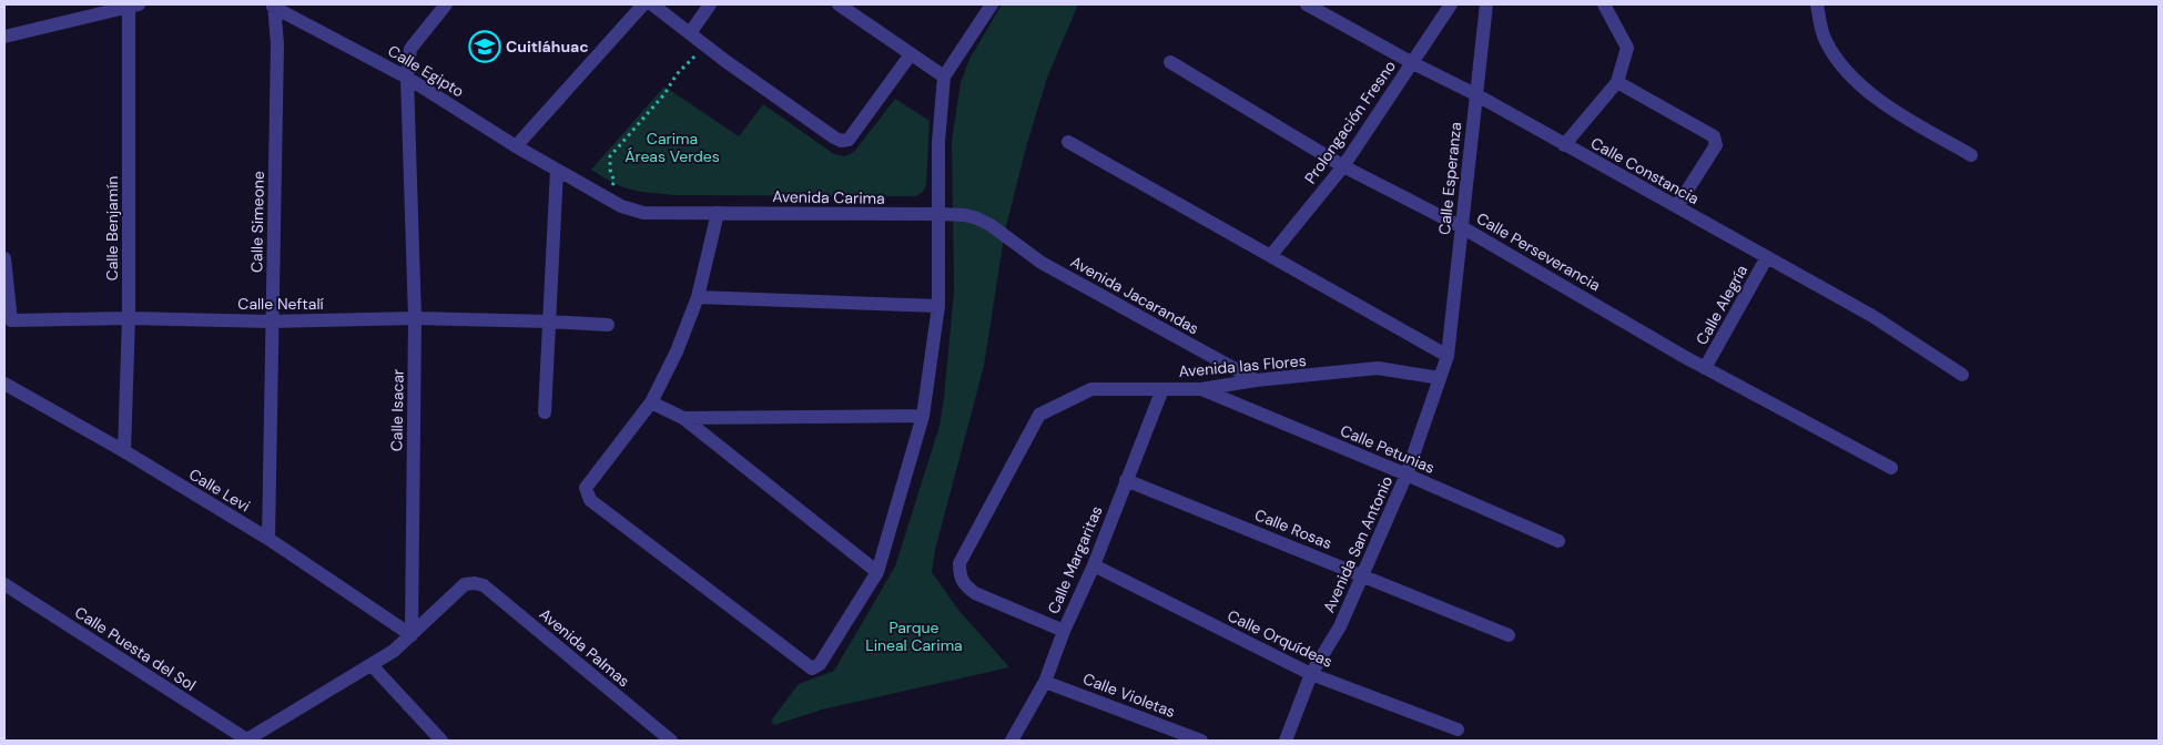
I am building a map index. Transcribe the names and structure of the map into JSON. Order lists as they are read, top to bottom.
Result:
{
  "streets": {
    "street": [
      "Calle Egipto",
      "Prolongación Fresno",
      "Calle Constancia",
      "Calle Esperanza",
      "Avenida Carima",
      "Calle Simeone",
      "Calle Benjamín",
      "Calle Perseverancia",
      "Avenida Jacarandas",
      "Calle Neftalí",
      "Calle Alegría",
      "Avenida las Flores",
      "Calle Isacar",
      "Calle Petunias",
      "Calle Levi",
      "Calle Rosas",
      "Avenida San Antonio",
      "Calle Margaritas",
      "Calle Orquídeas",
      "Avenida Palmas",
      "Calle Puesta del Sol",
      "Calle Violetas"
    ]
  },
  "crossings": [
    ["Calle Egipto", "Avenida Carima"],
    ["Calle Egipto", "Calle Simeone"],
    ["Calle Egipto", "Calle Isacar"],
    ["Prolongación Fresno", "Calle Constancia"],
    ["Prolongación Fresno", "Calle Perseverancia"],
    ["Calle Constancia", "Calle Esperanza"],
    ["Calle Constancia", "Calle Alegría"],
    ["Calle Esperanza", "Calle Perseverancia"],
    ["Calle Esperanza", "Avenida San Antonio"],
    ["Avenida Carima", "Avenida Jacarandas"],
    ["Calle Simeone", "Calle Neftalí"],
    ["Calle Simeone", "Calle Levi"],
    ["Calle Benjamín", "Calle Neftalí"],
    ["Calle Benjamín", "Calle Levi"],
    ["Calle Perseverancia", "Calle Alegría"],
    ["Avenida Jacarandas", "Avenida las Flores"],
    ["Calle Neftalí", "Calle Isacar"],
    ["Avenida las Flores", "Calle Petunias"],
    ["Avenida las Flores", "Avenida San Antonio"],
    ["Avenida las Flores", "Calle Margaritas"],
    ["Calle Isacar", "Calle Levi"],
    ["Calle Isacar", "Avenida Palmas"],
    ["Calle Petunias", "Avenida San Antonio"],
    ["Calle Levi", "Avenida Palmas"],
    ["Calle Rosas", "Avenida San Antonio"],
    ["Calle Rosas", "Calle Margaritas"],
    ["Avenida San Antonio", "Calle Orquídeas"],
    ["Calle Margaritas", "Calle Orquídeas"],
    ["Calle Margaritas", "Calle Violetas"]
  ],
  "parks": ["Carima Áreas Verdes", "Parque Lineal Carima"],
  "places": {
    "school or university": ["Cuitláhuac"]
  }
}
